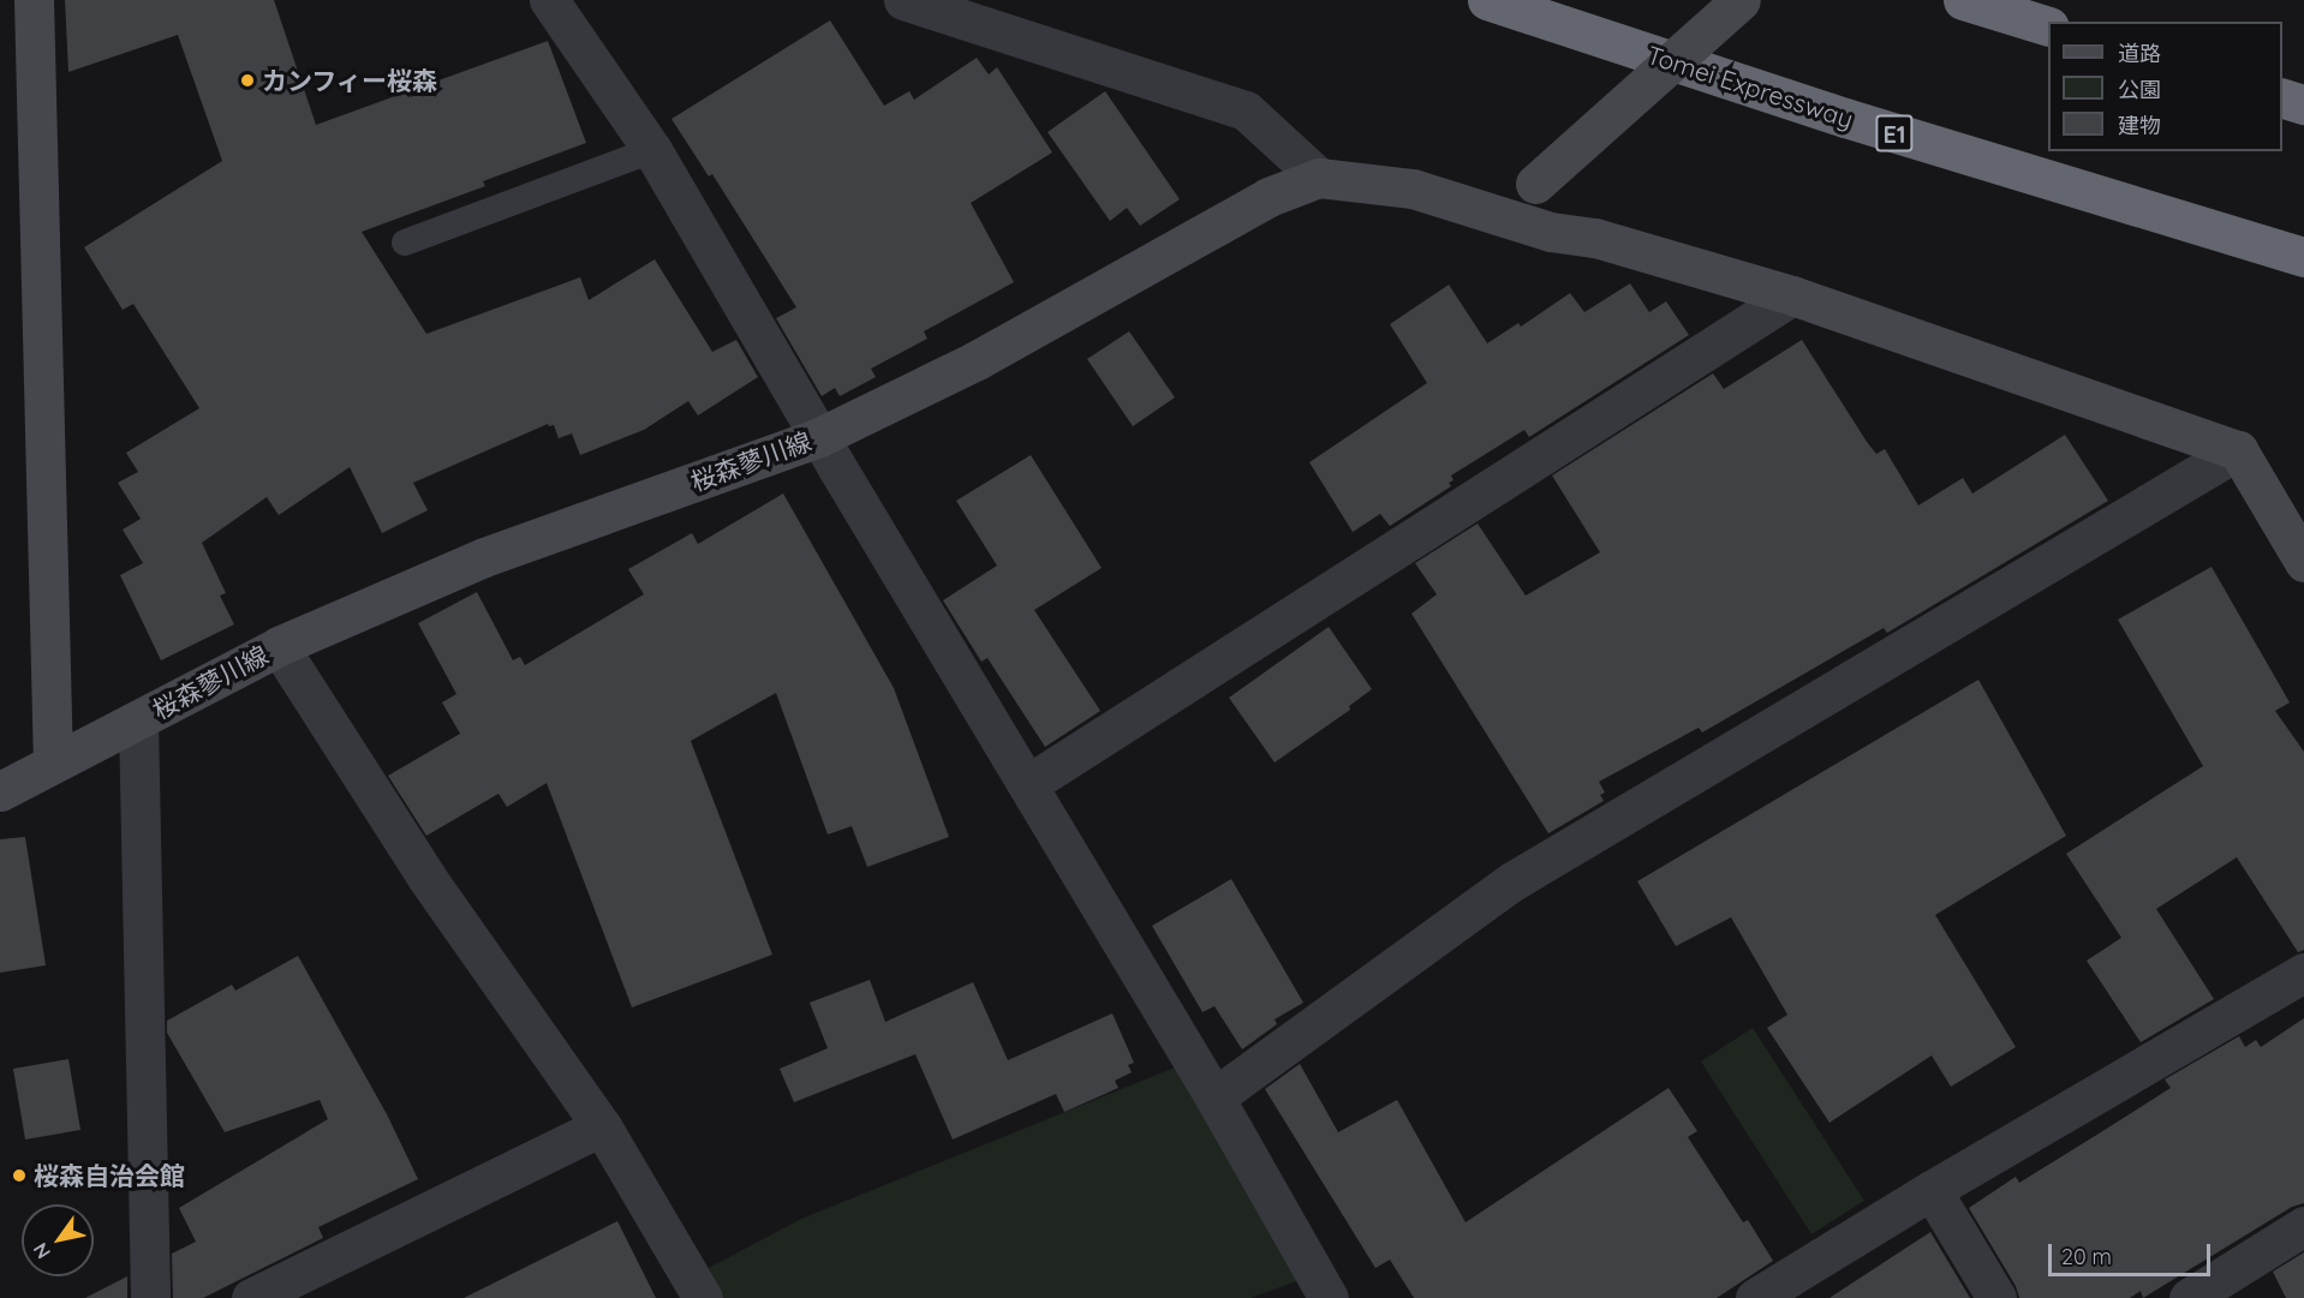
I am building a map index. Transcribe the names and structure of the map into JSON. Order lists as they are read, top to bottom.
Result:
{
  "streets": {
    "highway": ["Tomei Expressway", "E1"],
    "street": ["桜森蓼川線"]
  },
  "places": ["カンフィー桜森", "桜森自治会館"],
  "legend": ["道路", "公園", "建物"],
  "scale_bar": "20 m",
  "north": "bottom left"
}
